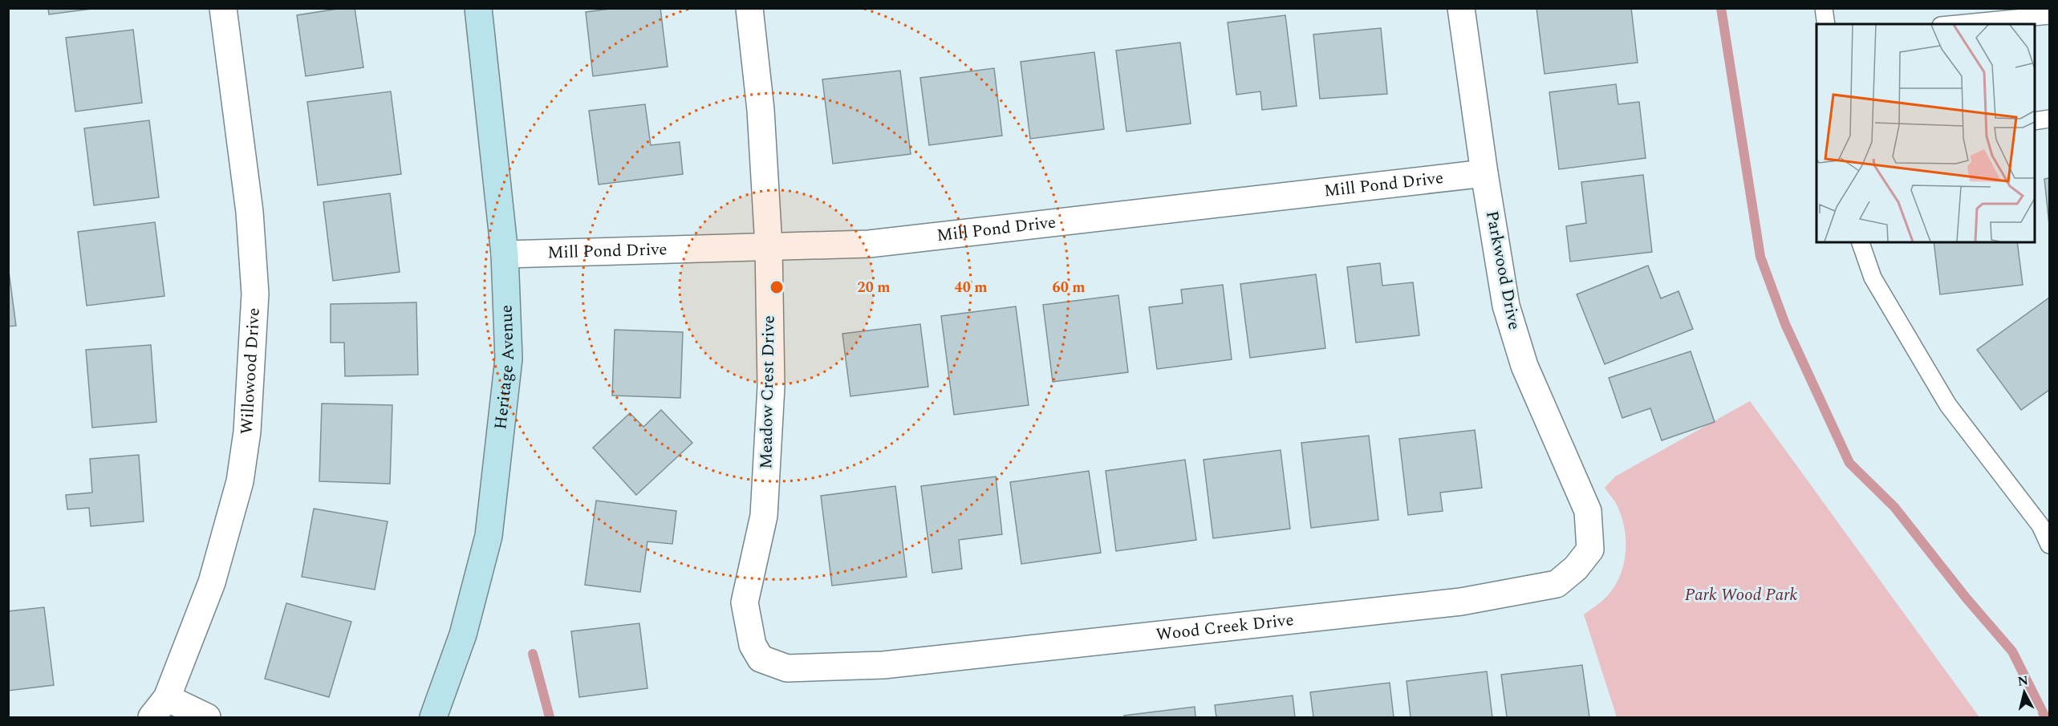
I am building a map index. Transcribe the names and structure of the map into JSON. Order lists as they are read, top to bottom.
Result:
{
  "streets": {
    "street": [
      "Mill Pond Drive",
      "Parkwood Drive",
      "Heritage Avenue",
      "Willowood Drive",
      "Meadow Crest Drive",
      "Wood Creek Drive"
    ]
  },
  "crossings": [
    ["Mill Pond Drive", "Parkwood Drive"],
    ["Mill Pond Drive", "Heritage Avenue"],
    ["Mill Pond Drive", "Meadow Crest Drive"],
    ["Parkwood Drive", "Wood Creek Drive"],
    ["Meadow Crest Drive", "Wood Creek Drive"]
  ],
  "parks": ["Park Wood Park"],
  "north": "top",
  "rings": ["20 m", "40 m", "60 m"]
}
